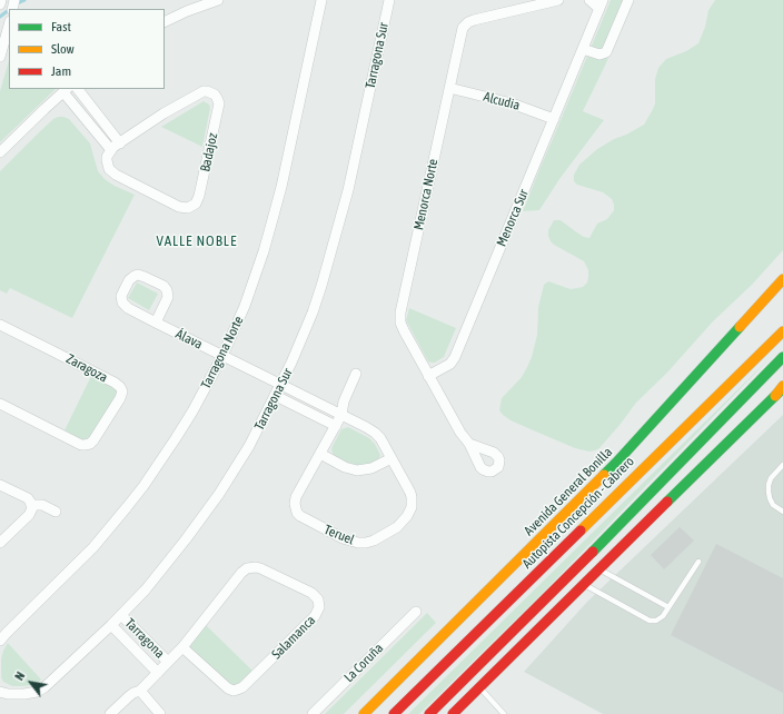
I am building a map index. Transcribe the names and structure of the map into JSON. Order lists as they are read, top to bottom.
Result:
{
  "streets": {
    "main road": ["Avenida General Bonilla", "Autopista Concepción - Cabrero"],
    "street": [
      "Tarragona Sur",
      "Alcudia",
      "Badajoz",
      "Menorca Norte",
      "Menorca Sur",
      "Álava",
      "Tarragona Norte",
      "Zaragoza",
      "Teruel",
      "Salamanca",
      "Tarragona",
      "La Coruña"
    ]
  },
  "crossings": [
    ["Tarragona Sur", "Álava"],
    ["Tarragona Sur", "Teruel"],
    ["Tarragona Sur", "Tarragona"],
    ["Alcudia", "Menorca Norte"],
    ["Alcudia", "Menorca Sur"],
    ["Menorca Norte", "Menorca Sur"],
    ["Álava", "Tarragona Norte"],
    ["Álava", "Teruel"],
    ["Salamanca", "Tarragona"]
  ],
  "districts": ["VALLE NOBLE"],
  "legend": ["Fast", "Slow", "Jam"],
  "north": "top left"
}
